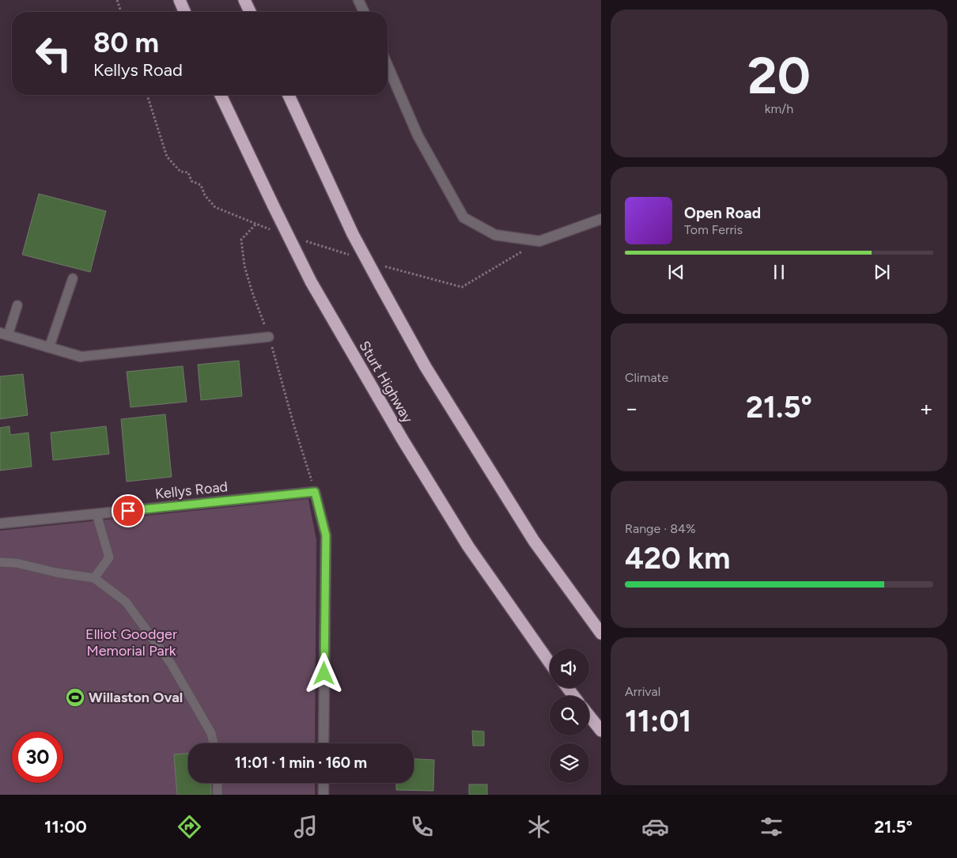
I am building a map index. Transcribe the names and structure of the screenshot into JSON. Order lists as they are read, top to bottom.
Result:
{
  "streets": {
    "highway": ["Sturt Highway"],
    "street": ["Kellys Road"]
  },
  "parks": ["Elliot Goodger Memorial Park"],
  "places": {
    "sports": ["Willaston Oval"]
  },
  "page": {
    "tile": [
      ["20", "km/h"],
      "Climate",
      ["Range · 84%", "420 km"],
      ["Arrival", "11:01"]
    ],
    "turn": ["80 m", "Kellys Road"],
    "song": ["Open Road", "Tom Ferris"],
    "heat": ["−", "21.5°", "+"],
    "limit": "30",
    "trip": "11:01 · 1 min · 160 m",
    "tabs": ["11:00", "21.5°"]
  }
}
